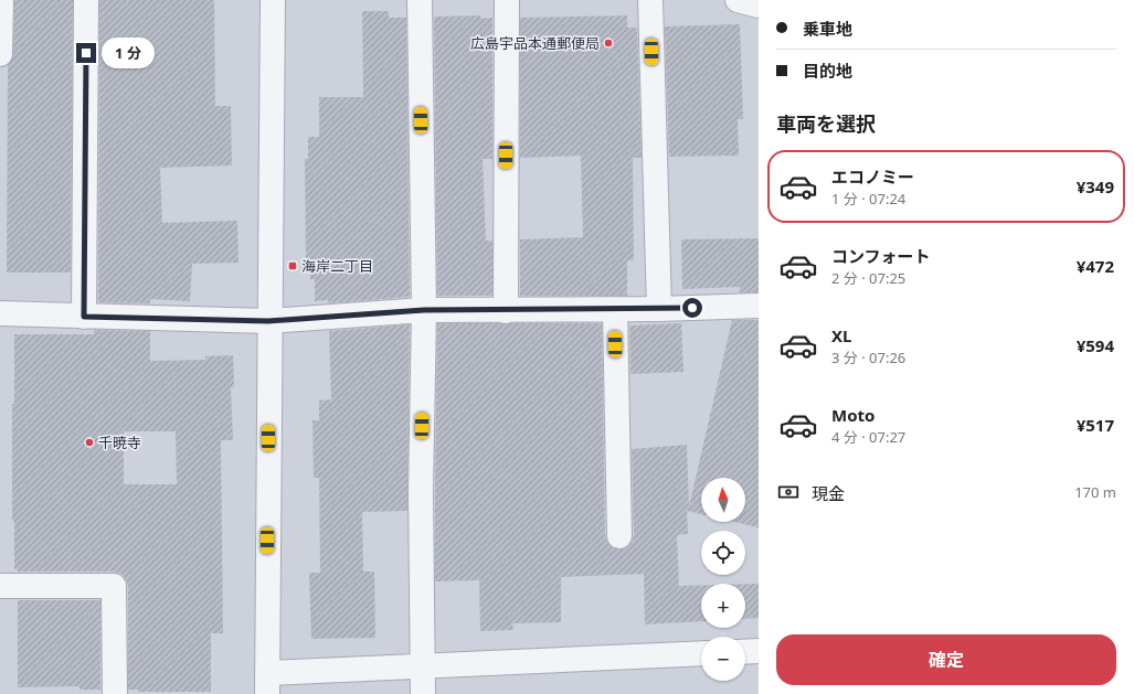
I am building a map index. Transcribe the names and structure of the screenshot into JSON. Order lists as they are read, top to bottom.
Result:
{
  "places": {
    "other": ["広島宇品本通郵便局", "千暁寺"],
    "transit": ["海岸二丁目"]
  },
  "north": "top",
  "page": {
    "banner": ["乗車地", "目的地"],
    "bubble": "1 分",
    "heading": "車両を選択",
    "list": [
      {
        "name": "エコノミー",
        "note": "1 分 · 07:24",
        "value": "¥349"
      },
      {
        "name": "コンフォート",
        "note": "2 分 · 07:25",
        "value": "¥472"
      },
      {
        "name": "XL",
        "note": "3 分 · 07:26",
        "value": "¥594"
      },
      {
        "name": "Moto",
        "note": "4 分 · 07:27",
        "value": "¥517"
      }
    ],
    "pay": ["現金", "170 m"],
    "map_buttons": ["+", "−"],
    "buttons": "確定"
  }
}
